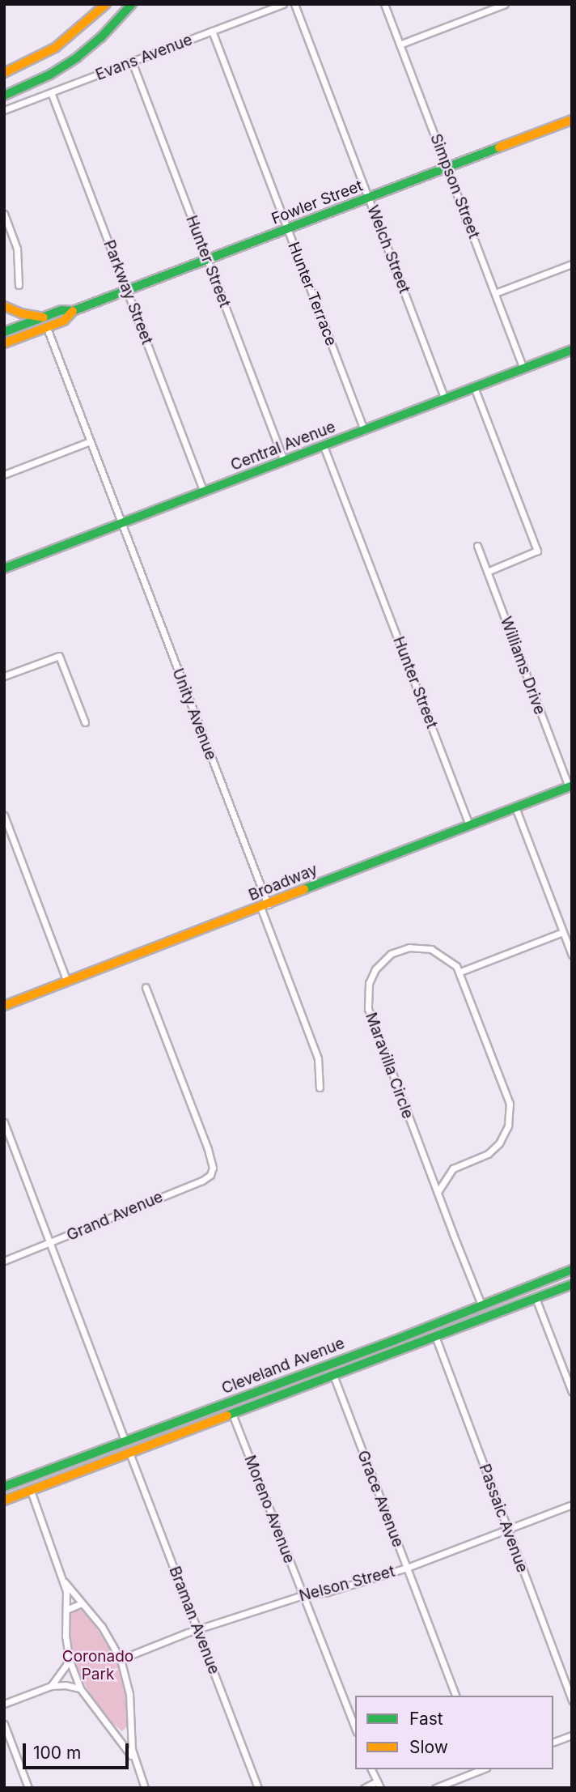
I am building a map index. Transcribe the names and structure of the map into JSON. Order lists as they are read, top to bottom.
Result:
{
  "streets": {
    "main road": [
      "Fowler Street",
      "Central Avenue",
      "Broadway",
      "Cleveland Avenue"
    ],
    "street": [
      "Evans Avenue",
      "Simpson Street",
      "Welch Street",
      "Hunter Street",
      "Parkway Street",
      "Hunter Terrace",
      "Williams Drive",
      "Unity Avenue",
      "Maravilla Circle",
      "Grand Avenue",
      "Grace Avenue",
      "Moreno Avenue",
      "Passaic Avenue",
      "Nelson Street",
      "Braman Avenue"
    ]
  },
  "crossings": [
    ["Evans Avenue", "Hunter Street"],
    ["Evans Avenue", "Parkway Street"],
    ["Evans Avenue", "Hunter Terrace"],
    ["Simpson Street", "Fowler Street"],
    ["Simpson Street", "Central Avenue"],
    ["Fowler Street", "Welch Street"],
    ["Fowler Street", "Hunter Street"],
    ["Fowler Street", "Parkway Street"],
    ["Fowler Street", "Hunter Terrace"],
    ["Fowler Street", "Unity Avenue"],
    ["Welch Street", "Central Avenue"],
    ["Hunter Street", "Central Avenue"],
    ["Hunter Street", "Broadway"],
    ["Parkway Street", "Central Avenue"],
    ["Hunter Terrace", "Central Avenue"],
    ["Central Avenue", "Unity Avenue"],
    ["Williams Drive", "Broadway"],
    ["Unity Avenue", "Broadway"],
    ["Maravilla Circle", "Cleveland Avenue"],
    ["Cleveland Avenue", "Grace Avenue"],
    ["Cleveland Avenue", "Moreno Avenue"],
    ["Cleveland Avenue", "Passaic Avenue"],
    ["Cleveland Avenue", "Braman Avenue"],
    ["Grace Avenue", "Nelson Street"],
    ["Moreno Avenue", "Nelson Street"],
    ["Passaic Avenue", "Nelson Street"],
    ["Nelson Street", "Braman Avenue"]
  ],
  "parks": ["Coronado Park"],
  "legend": ["Fast", "Slow"],
  "scale_bar": "100 m"
}
